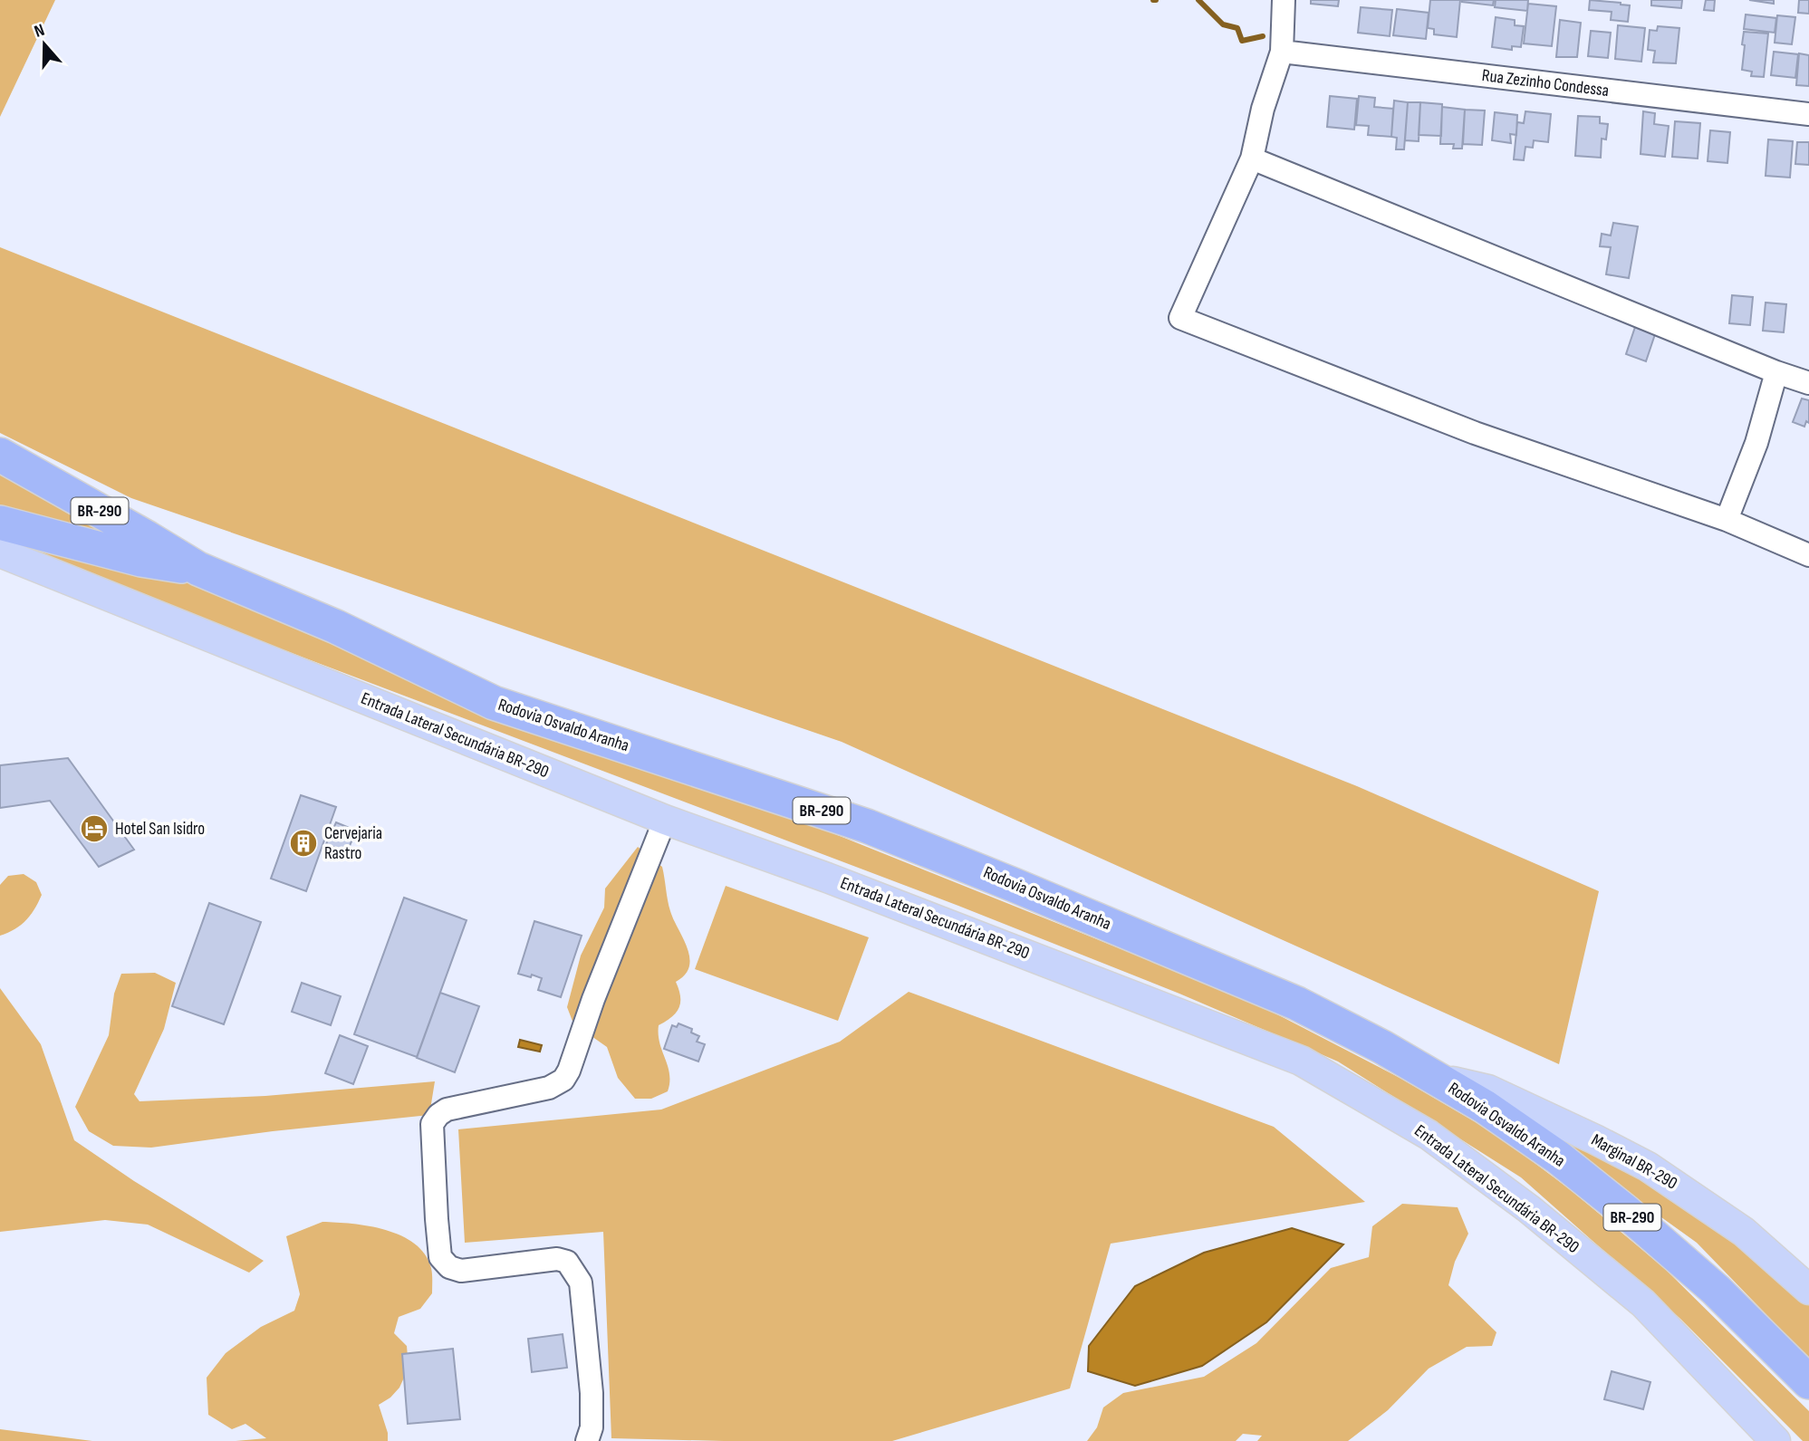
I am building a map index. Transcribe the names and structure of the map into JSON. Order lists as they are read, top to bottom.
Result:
{
  "streets": {
    "highway": ["BR-290", "Rodovia Osvaldo Aranha"],
    "main road": ["Entrada Lateral Secundária BR-290", "Marginal BR-290"],
    "street": ["Rua Zezinho Condessa"]
  },
  "crossings": [
    ["Rodovia Osvaldo Aranha", "Marginal BR-290"]
  ],
  "places": {
    "hotel": ["Hotel San Isidro"],
    "building": ["Cervejaria Rastro"]
  },
  "north": "top"
}
